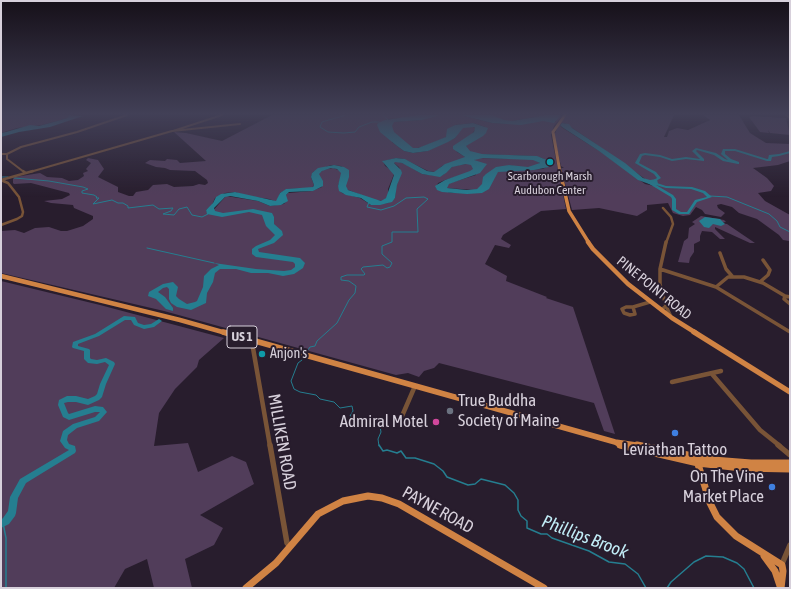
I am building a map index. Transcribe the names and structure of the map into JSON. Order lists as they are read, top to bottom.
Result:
{
  "streets": {
    "main road": ["PINE POINT ROAD", "US 1", "PAYNE ROAD"],
    "street": ["MILLIKEN ROAD"]
  },
  "crossings": [
    ["US 1", "MILLIKEN ROAD"],
    ["MILLIKEN ROAD", "PAYNE ROAD"]
  ],
  "water": ["Phillips Brook"],
  "places": [
    "Scarborough Marsh Audubon Center",
    "Anjon's",
    "True Buddha Society of Maine",
    "Admiral Motel",
    "Leviathan Tattoo",
    "On The Vine Market Place"
  ]
}
